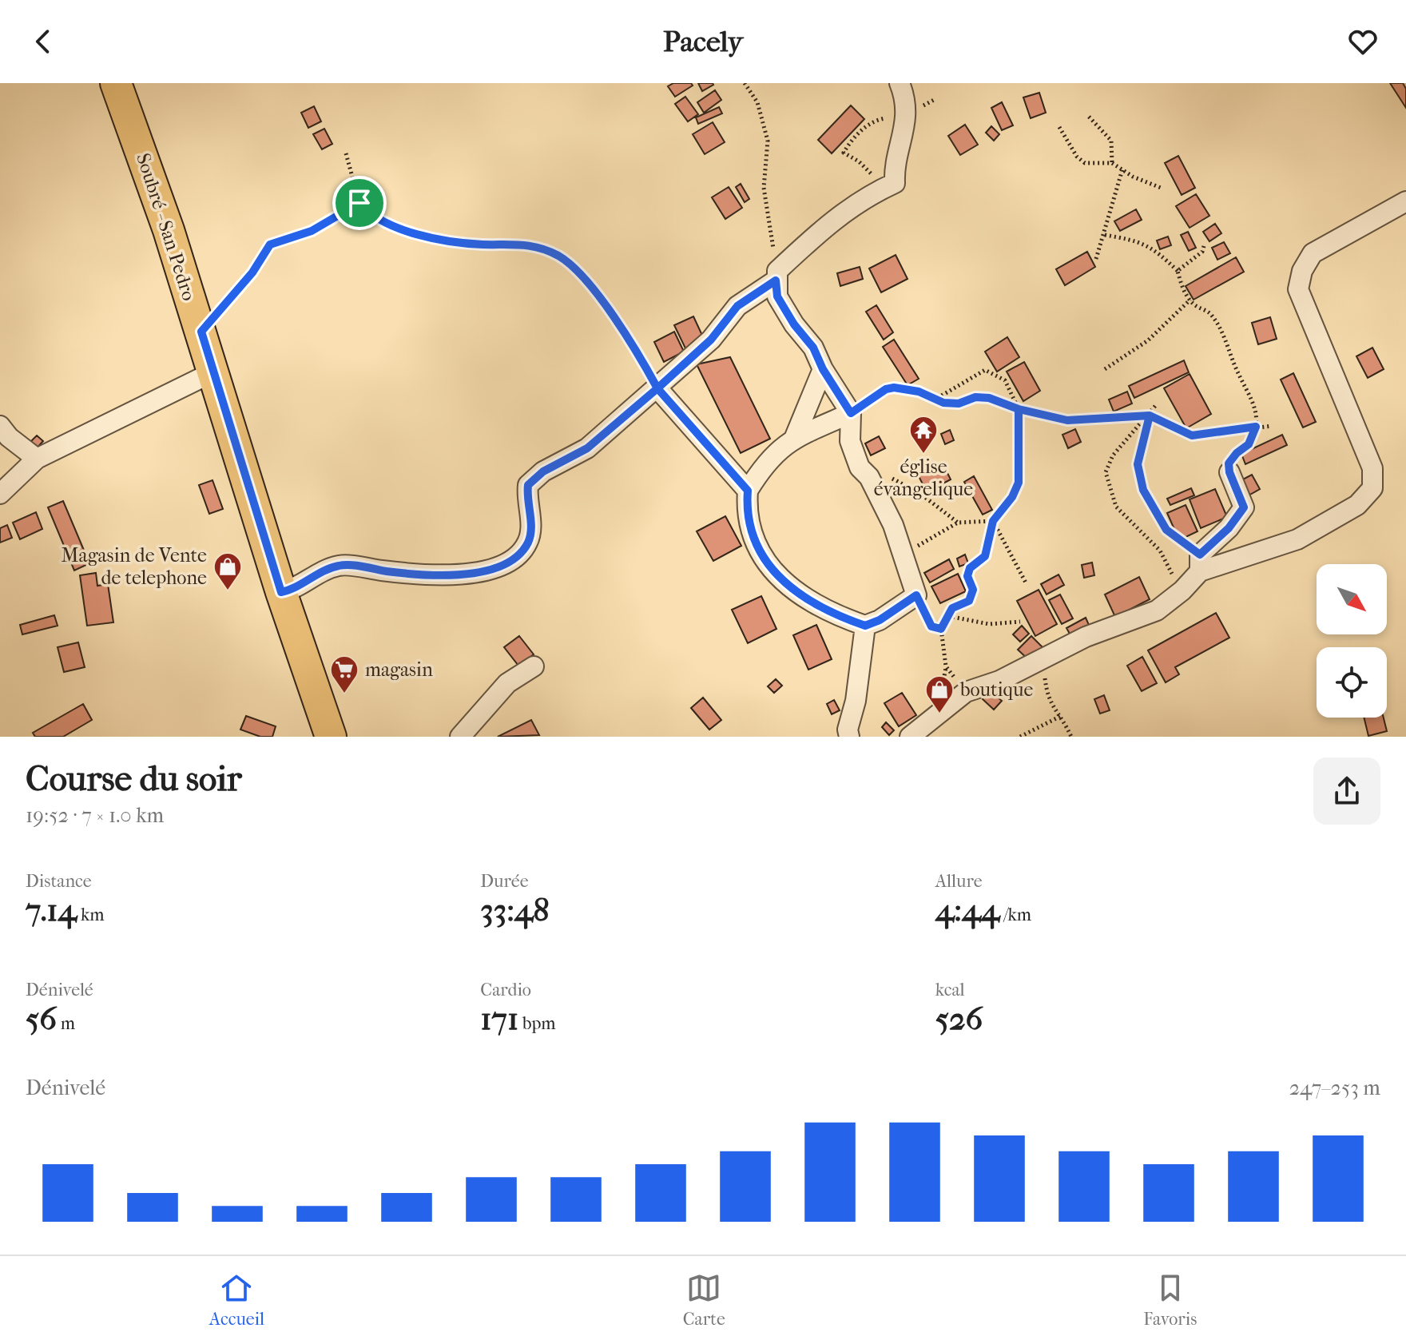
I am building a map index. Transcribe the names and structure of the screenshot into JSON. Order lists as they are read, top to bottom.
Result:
{
  "streets": {
    "main road": ["Soubré - San Pedro"]
  },
  "places": {
    "temple": ["église évangelique"],
    "shop": ["Magasin de Vente de telephone", "boutique"],
    "supermarket": ["magasin"]
  },
  "north": "bottom right",
  "page": {
    "header": "Pacely",
    "heading": ["Course du soir", "19:52 · 7 × 1.0 km"],
    "stats": [
      ["Distance", "7.14 km"],
      ["Durée", "33:48"],
      ["Allure", "4:44 /km"],
      ["Dénivelé", "56 m"],
      ["Cardio", "171 bpm"],
      ["kcal", "526"]
    ],
    "chart": ["Dénivelé", "247–253 m"],
    "tabs": ["Accueil", "Carte", "Favoris"]
  }
}
